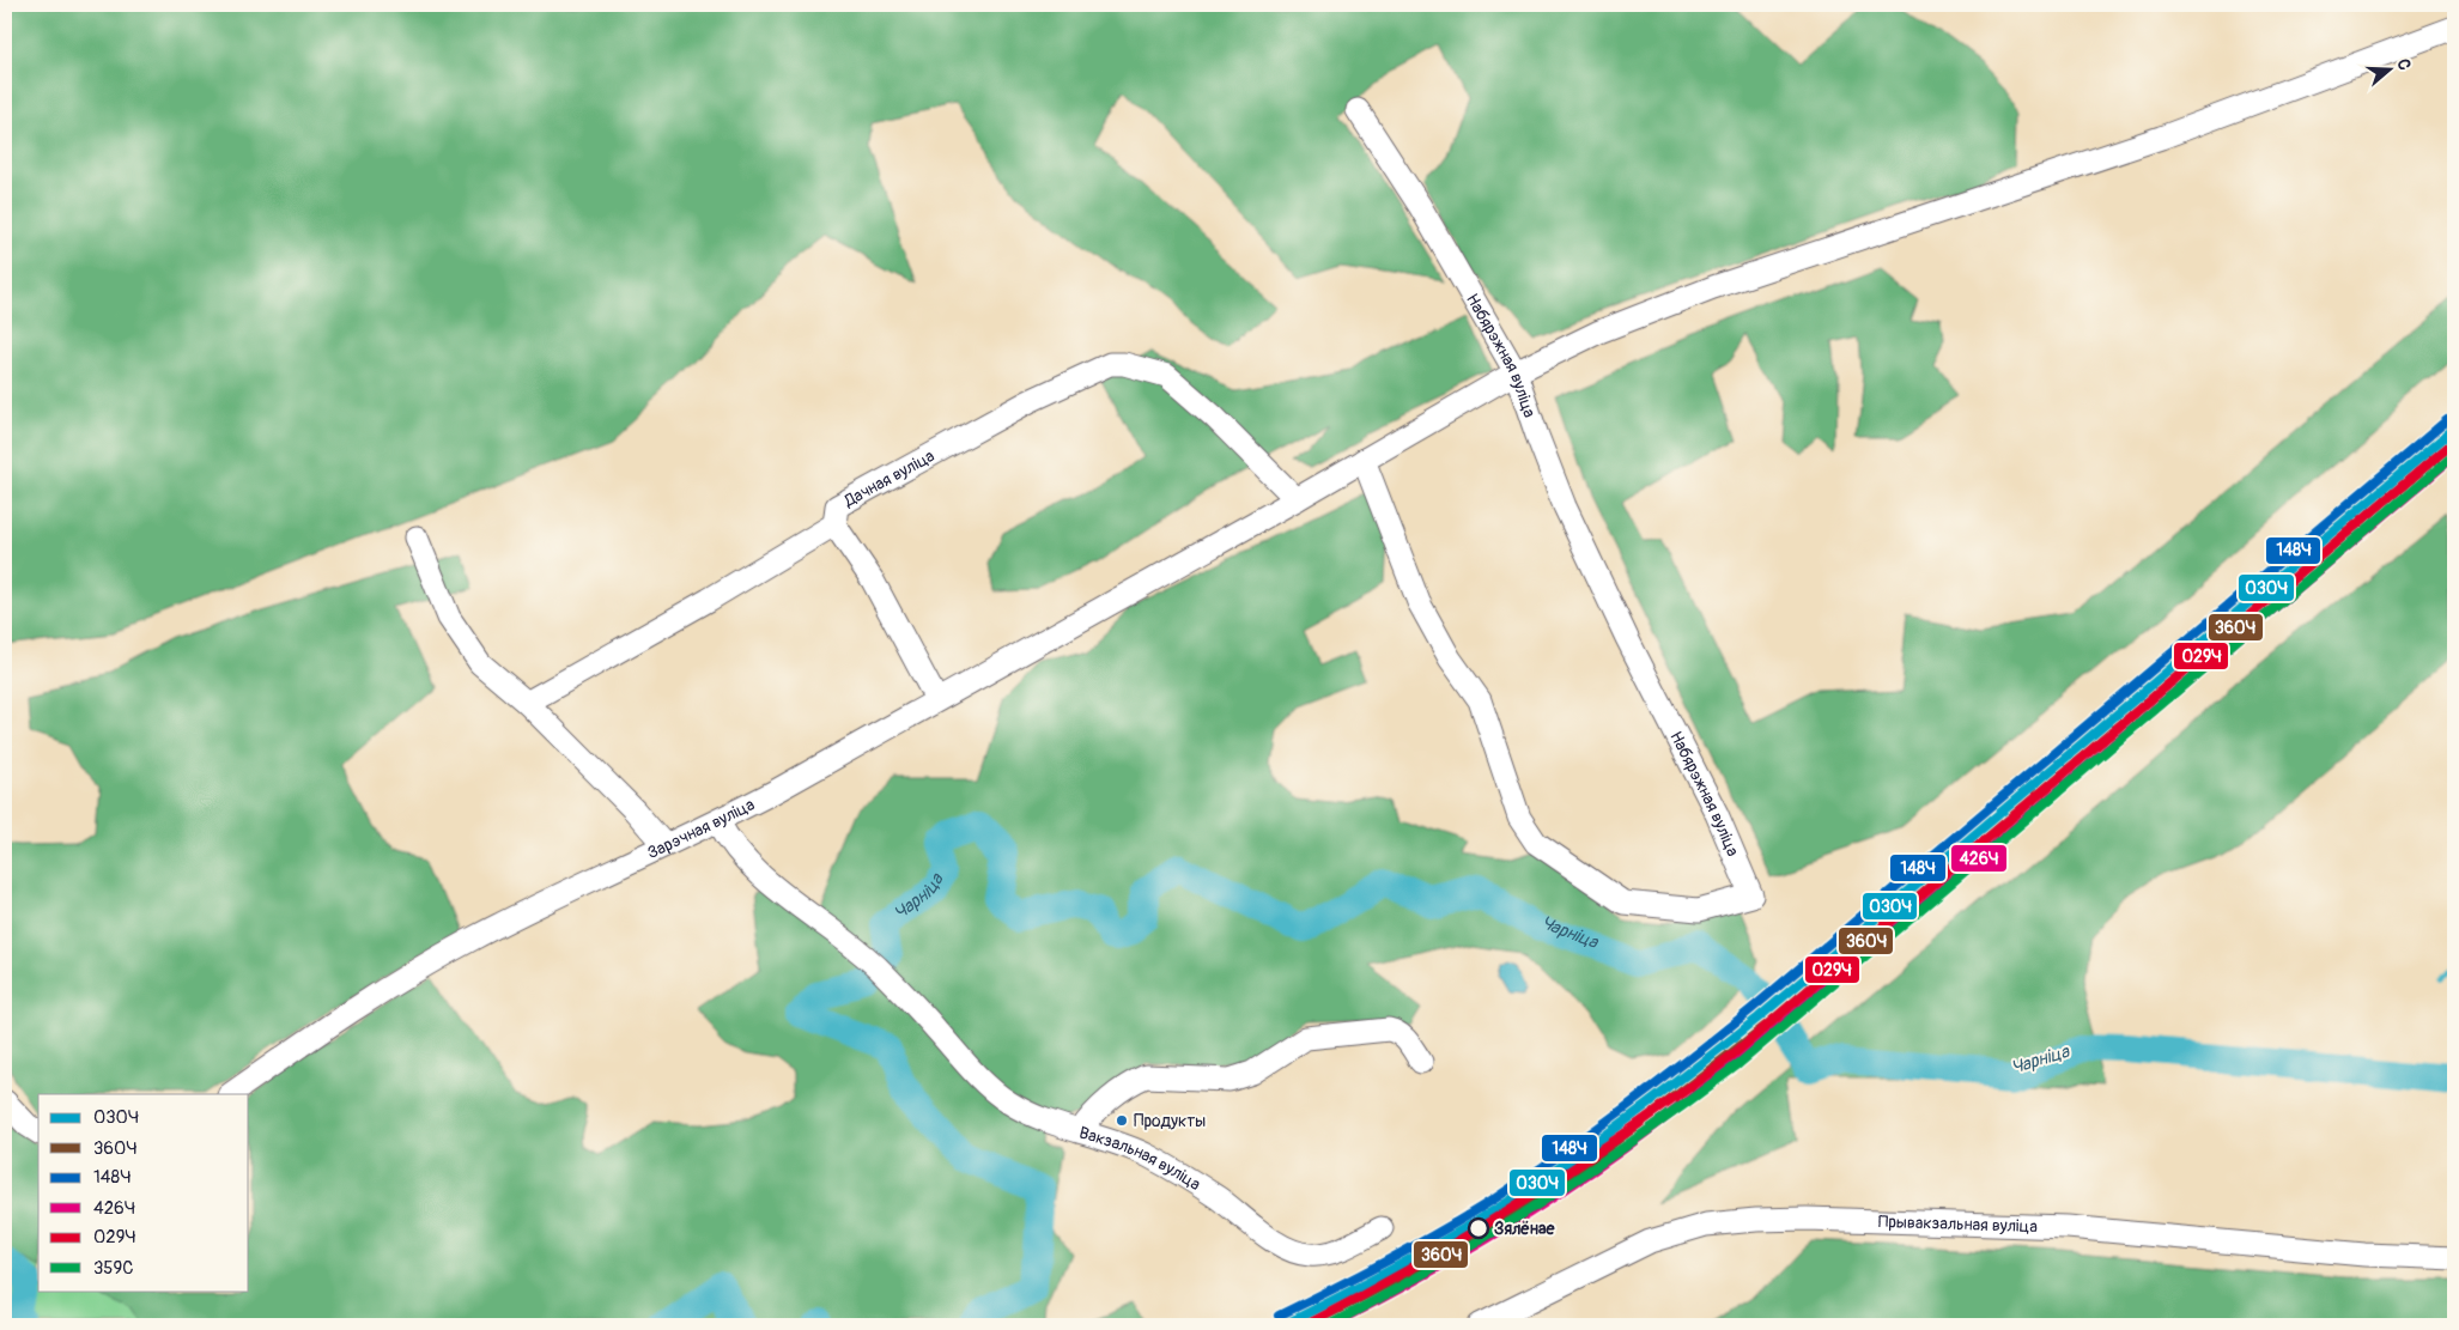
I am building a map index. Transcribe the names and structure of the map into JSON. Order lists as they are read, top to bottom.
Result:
{
  "streets": {
    "street": [
      "Набярэжная вуліца",
      "Дачная вуліца",
      "Зарэчная вуліца",
      "Вакзальная вуліца",
      "Прывакзальная вуліца"
    ]
  },
  "crossings": [
    ["Набярэжная вуліца", "Зарэчная вуліца"],
    ["Дачная вуліца", "Зарэчная вуліца"]
  ],
  "water": ["Чарніца"],
  "places": ["Продукты", "Зялёнае"],
  "lines": [
    "transit line 148Ч",
    "transit line 030Ч",
    "transit line 360Ч",
    "transit line 029Ч",
    "transit line 359С",
    "transit line 426Ч"
  ],
  "legend": [
    "030Ч",
    "360Ч",
    "148Ч",
    "426Ч",
    "029Ч",
    "359С"
  ],
  "north": "right"
}
